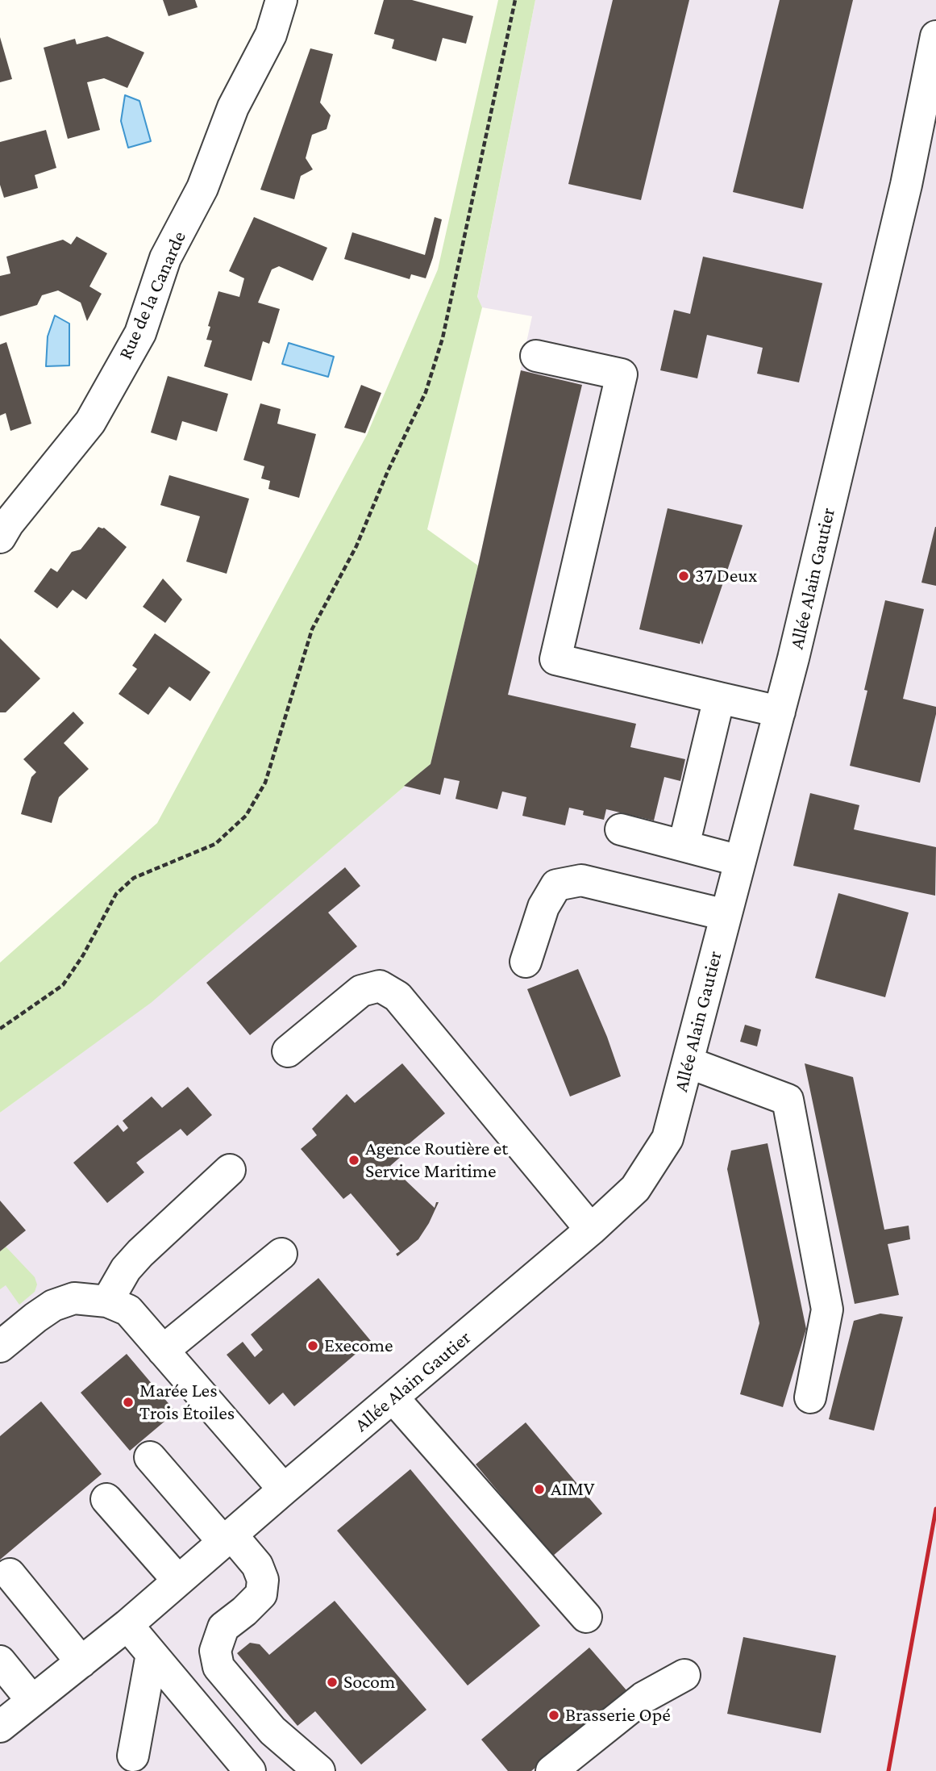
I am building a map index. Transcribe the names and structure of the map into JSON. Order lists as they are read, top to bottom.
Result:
{
  "streets": {
    "street": ["Rue de la Canarde", "Allée Alain Gautier"]
  },
  "places": [
    "37 Deux",
    "Agence Routière et Service Maritime",
    "Execome",
    "Marée Les Trois Étoiles",
    "AIMV",
    "Socom",
    "Brasserie Opé"
  ]
}
